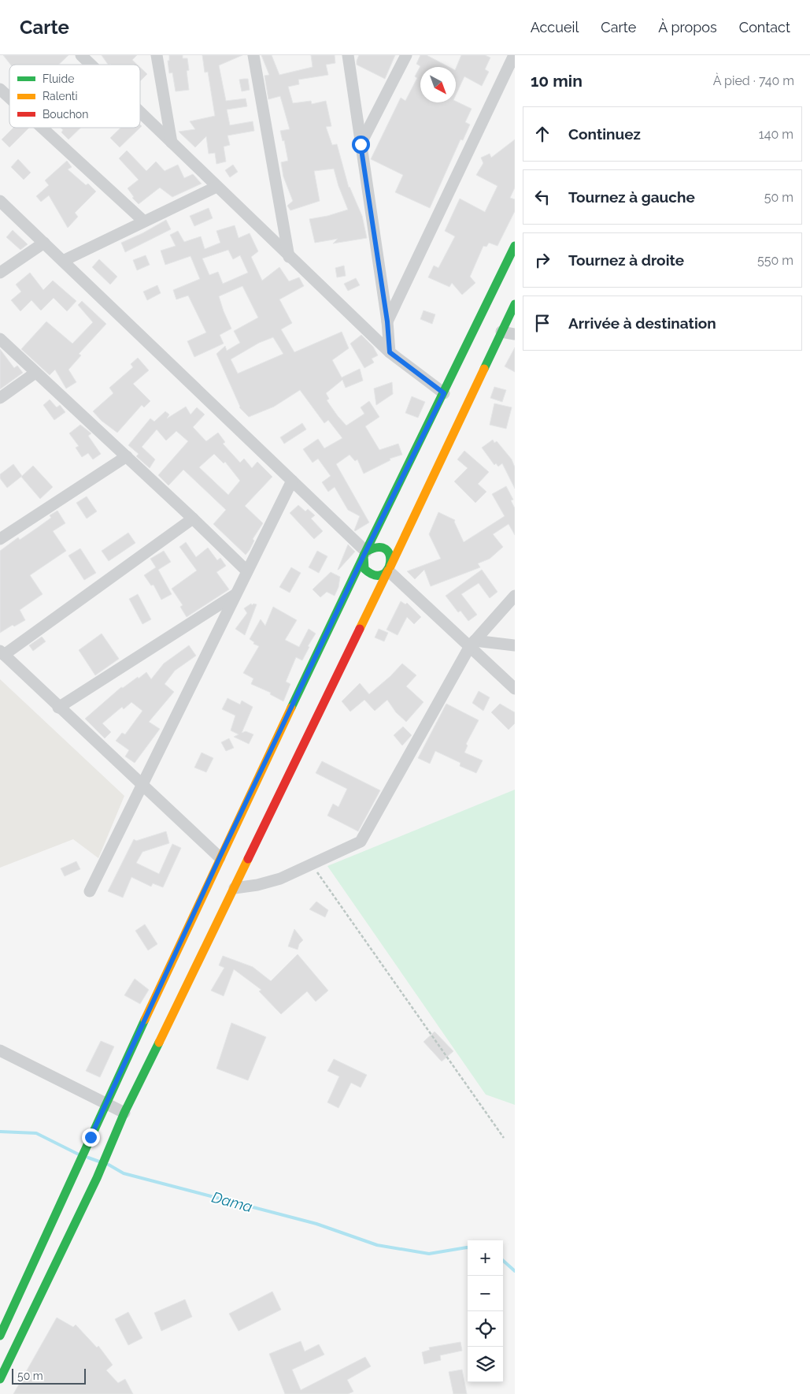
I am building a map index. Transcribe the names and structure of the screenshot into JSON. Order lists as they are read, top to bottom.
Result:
{
  "water": ["Dama"],
  "legend": ["Fluide", "Ralenti", "Bouchon"],
  "scale_bar": "50 m",
  "north": "bottom right",
  "page": {
    "header": "Carte",
    "nav": [
      "Accueil",
      "Carte",
      "À propos",
      "Contact"
    ],
    "heading": ["10 min", "À pied · 740 m"],
    "list": [
      ["Continuez", "140 m"],
      ["Tournez à gauche", "50 m"],
      ["Tournez à droite", "550 m"],
      "Arrivée à destination"
    ],
    "map_buttons": ["+", "−"],
    "scale": "50 m"
  }
}
